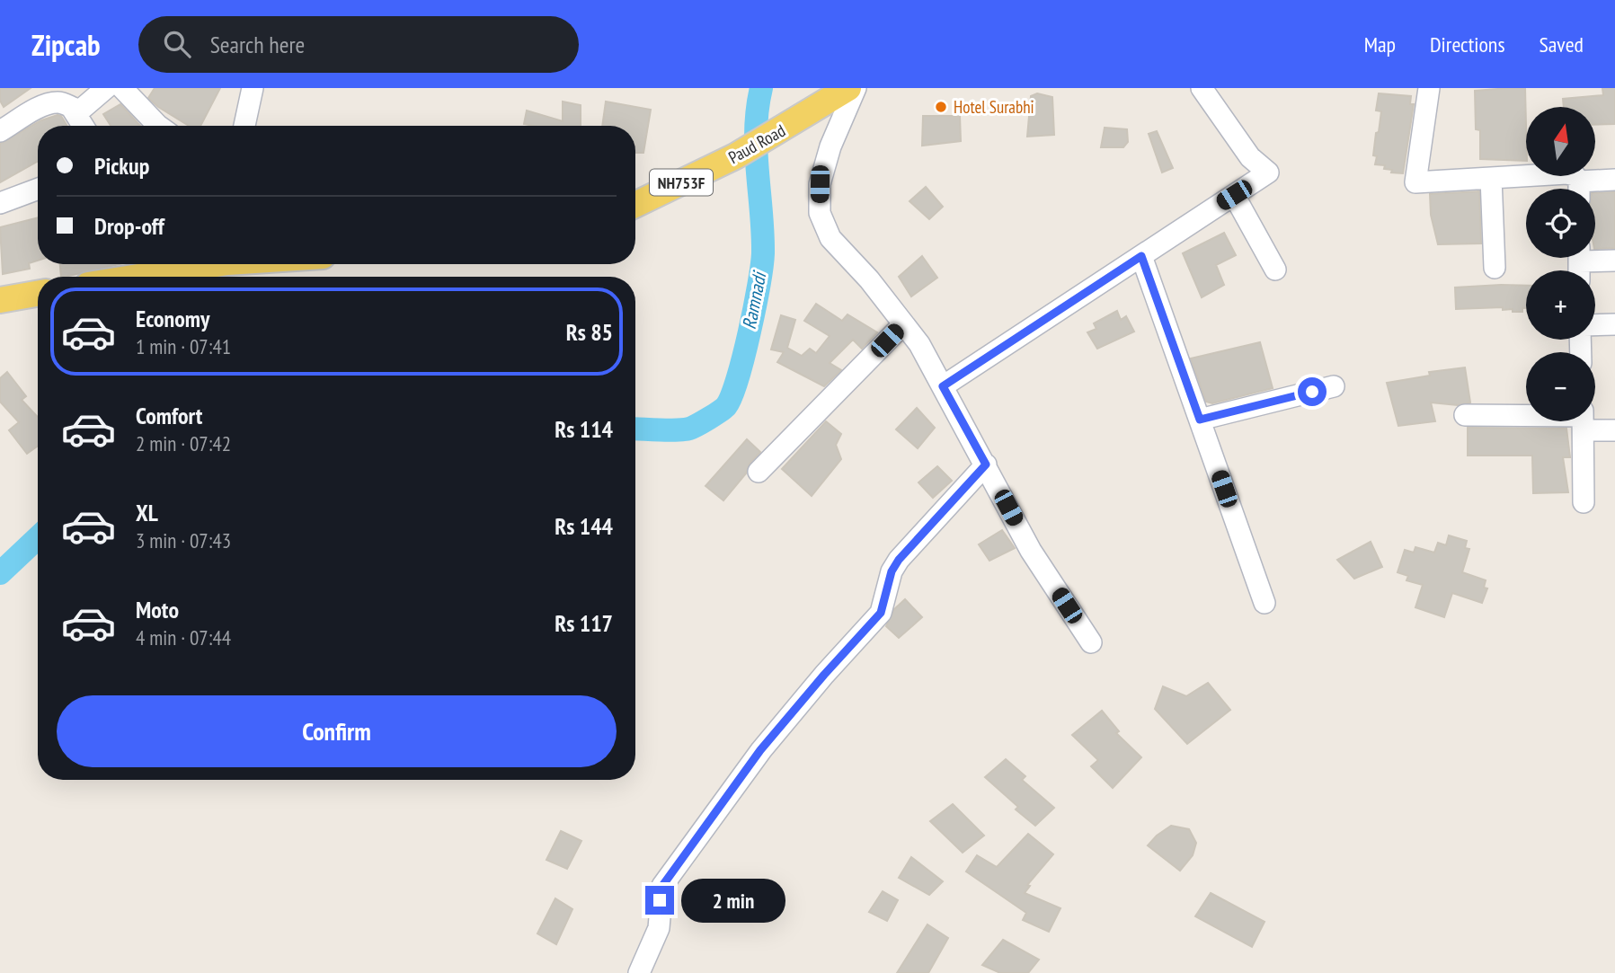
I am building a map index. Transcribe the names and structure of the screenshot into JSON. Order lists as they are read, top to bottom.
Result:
{
  "streets": {
    "main road": ["Paud Road", "NH753F"]
  },
  "water": ["Ramnadi"],
  "places": ["Hotel Surabhi"],
  "north": "top",
  "page": {
    "header": "Zipcab",
    "search": "Search here",
    "nav": ["Map", "Directions", "Saved"],
    "map_buttons": ["+", "−"],
    "banner": ["Pickup", "Drop-off"],
    "list": [
      {
        "name": "Economy",
        "note": "1 min · 07:41",
        "value": "Rs 85"
      },
      {
        "name": "Comfort",
        "note": "2 min · 07:42",
        "value": "Rs 114"
      },
      {
        "name": "XL",
        "note": "3 min · 07:43",
        "value": "Rs 144"
      },
      {
        "name": "Moto",
        "note": "4 min · 07:44",
        "value": "Rs 117"
      }
    ],
    "buttons": "Confirm",
    "bubble": "2 min"
  }
}
